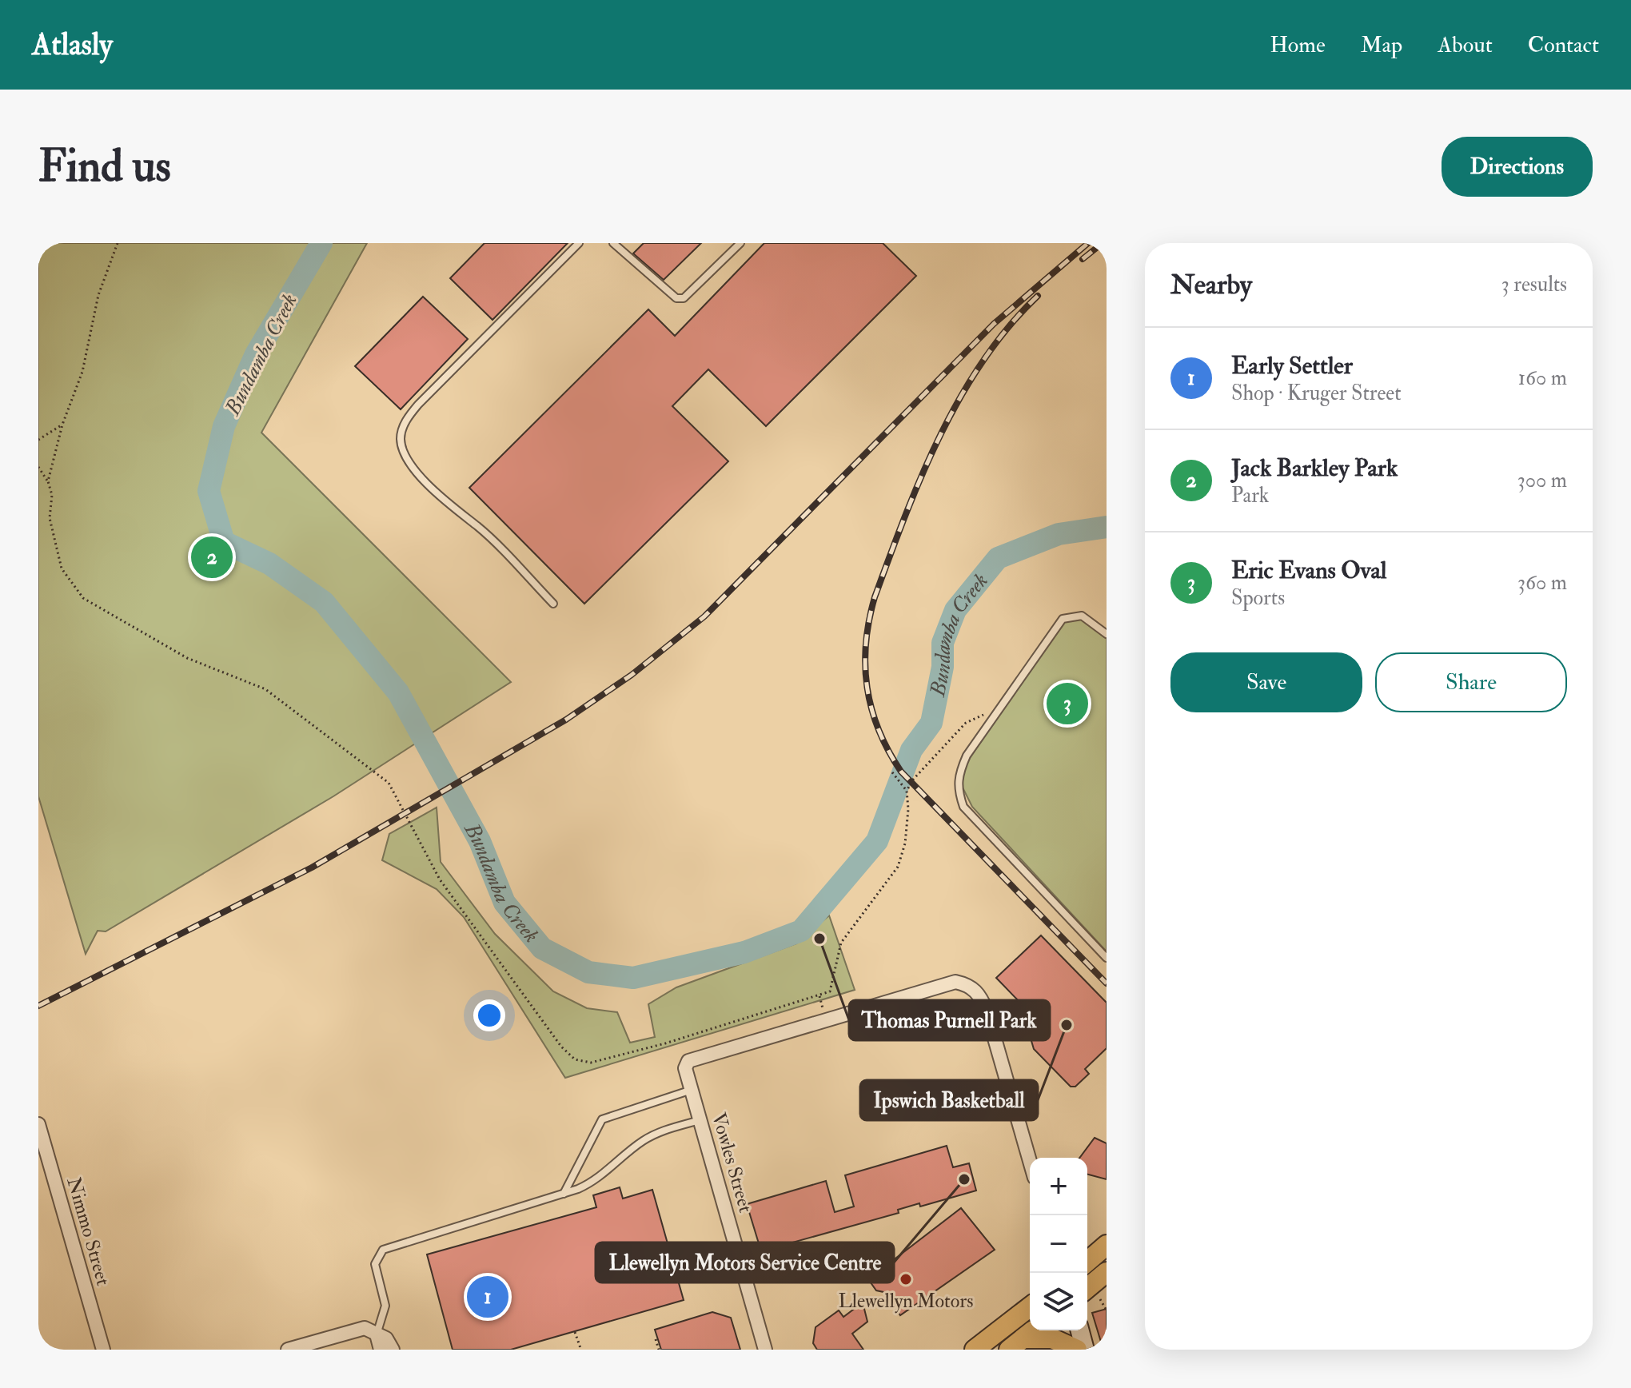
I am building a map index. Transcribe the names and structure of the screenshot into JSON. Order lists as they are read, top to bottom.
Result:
{
  "streets": {
    "street": ["Vowles Street", "Nimmo Street"]
  },
  "water": ["Bundamba Creek"],
  "places": [
    "Thomas Purnell Park",
    "Ipswich Basketball",
    "Llewellyn Motors Service Centre",
    "Llewellyn Motors"
  ],
  "page": {
    "header": "Atlasly",
    "nav": [
      "Home",
      "Map",
      "About",
      "Contact"
    ],
    "buttons": [
      "Directions",
      ["Save", "Share"]
    ],
    "title": "Find us",
    "heading": ["Nearby", "3 results"],
    "list": [
      {
        "mark": "1",
        "name": "Early Settler",
        "note": "Shop · Kruger Street",
        "value": "160 m"
      },
      {
        "mark": "2",
        "name": "Jack Barkley Park",
        "note": "Park",
        "value": "300 m"
      },
      {
        "mark": "3",
        "name": "Eric Evans Oval",
        "note": "Sports",
        "value": "360 m"
      }
    ],
    "pins": ["2", "3", "1"],
    "map_buttons": ["+", "−"]
  }
}
